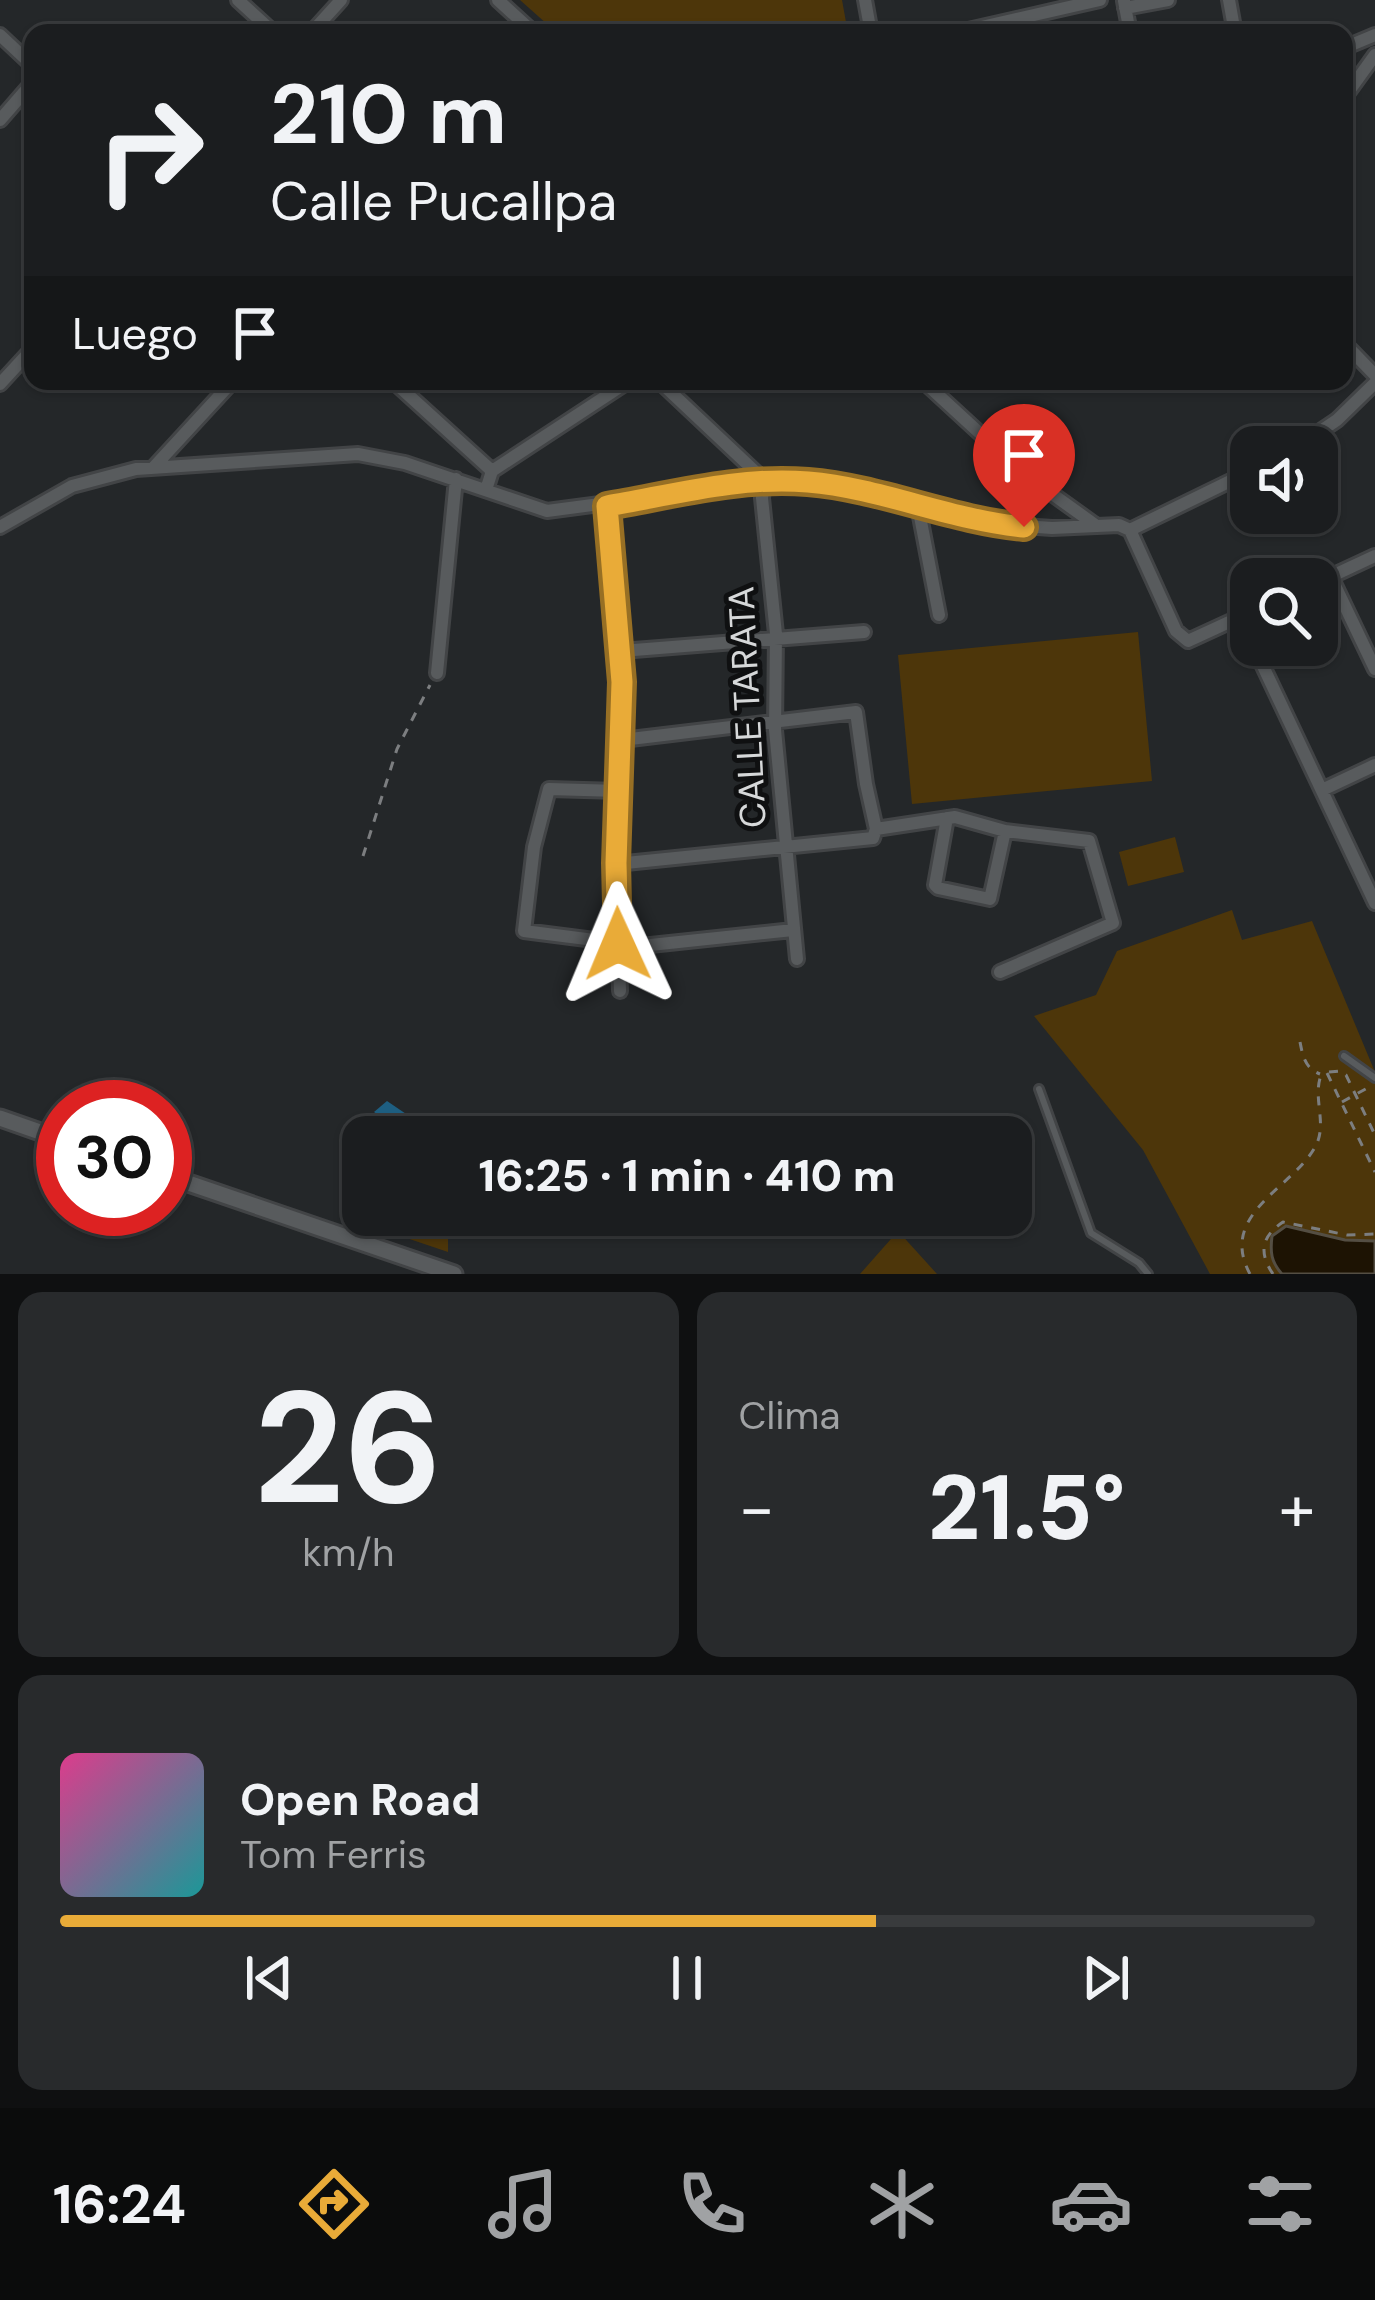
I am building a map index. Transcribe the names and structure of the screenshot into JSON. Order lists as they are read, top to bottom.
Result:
{
  "streets": {
    "street": ["CALLE TARATA"]
  },
  "page": {
    "turn": ["210 m", "Calle Pucallpa"],
    "then": "Luego",
    "limit": "30",
    "trip": "16:25 · 1 min · 410 m",
    "tile": [
      ["26", "km/h"],
      "Clima"
    ],
    "heat": ["−", "21.5°", "+"],
    "song": ["Open Road", "Tom Ferris"],
    "tabs": "16:24"
  }
}
